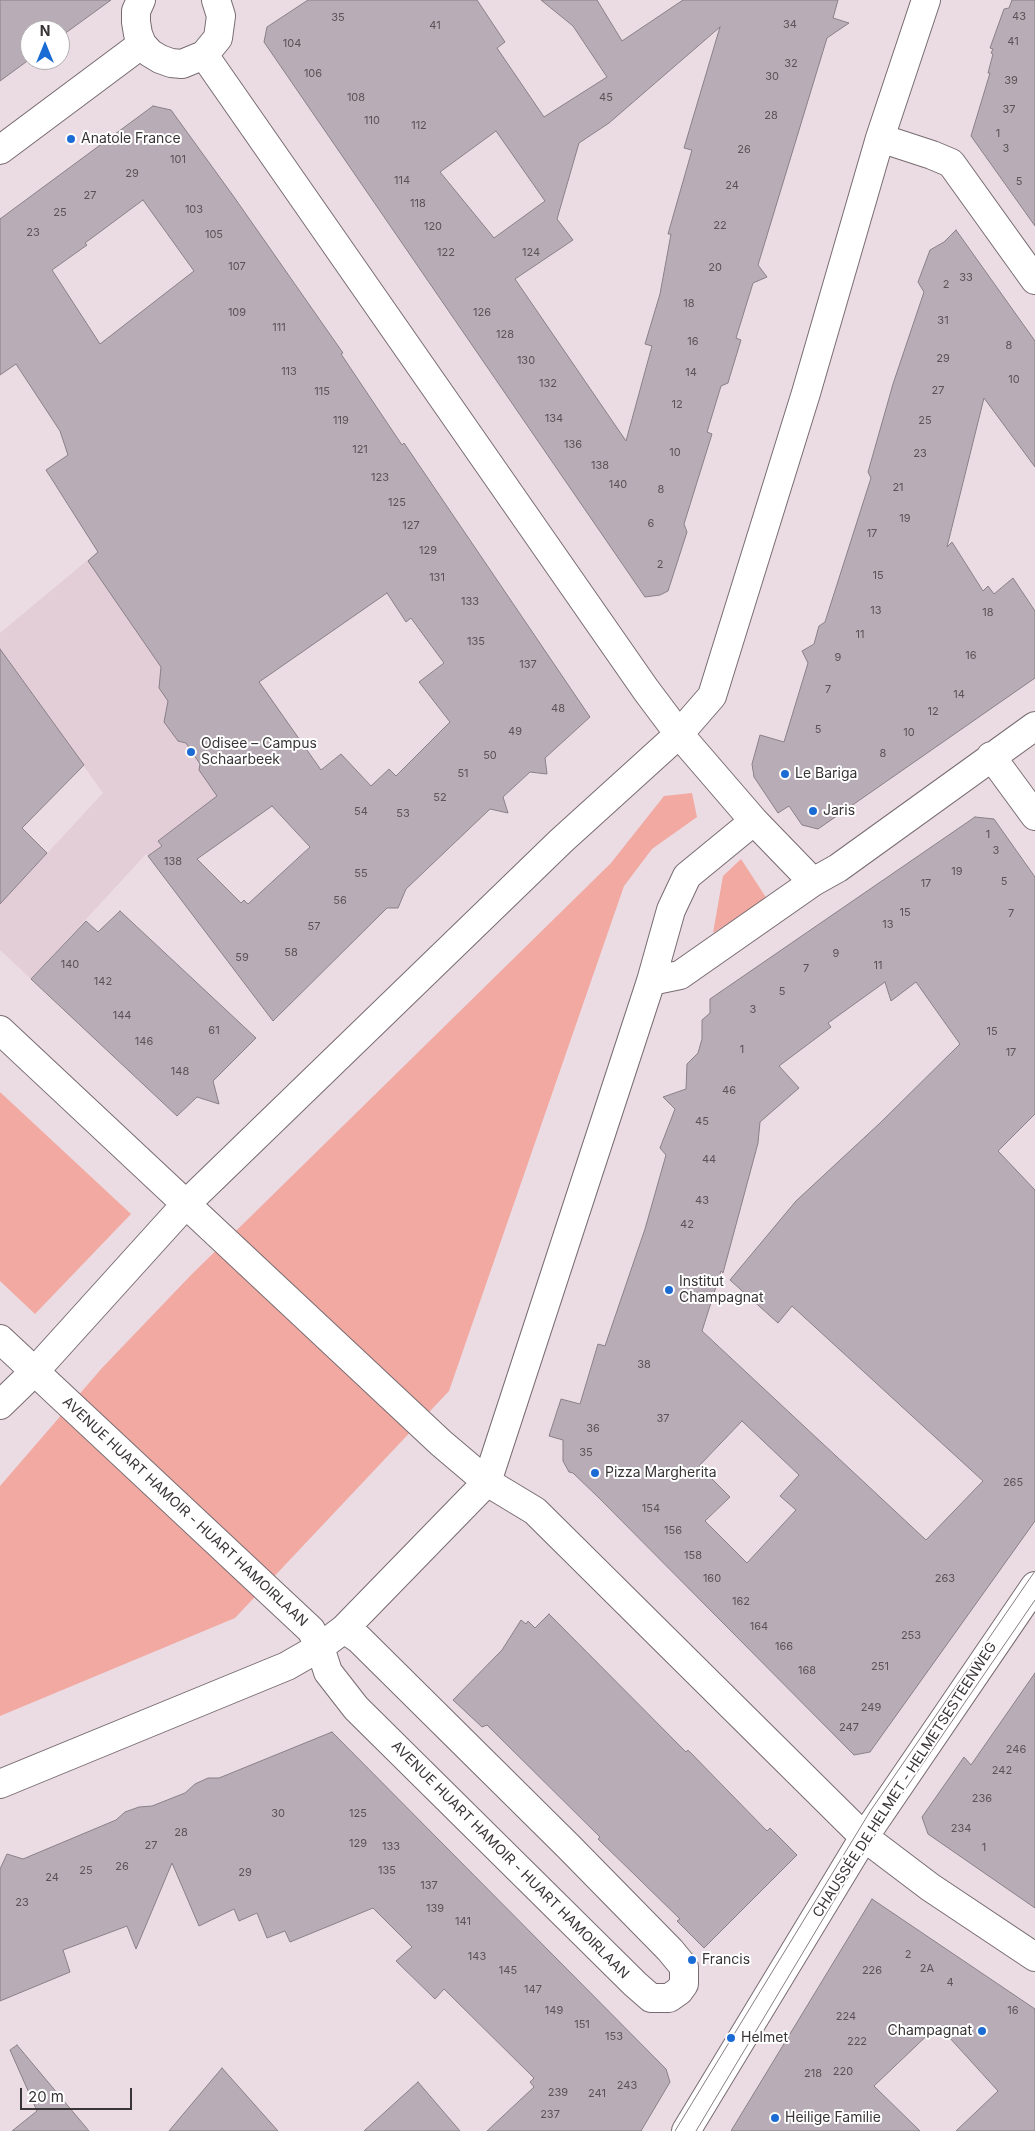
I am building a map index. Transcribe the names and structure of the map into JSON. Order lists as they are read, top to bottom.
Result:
{
  "streets": {
    "street": ["AVENUE HUART HAMOIR - HUART HAMOIRLAAN", "CHAUSSÉE DE HELMET - HELMETSESTEENWEG"]
  },
  "places": [
    "Anatole France",
    "Odisee – Campus Schaarbeek",
    "Le Bariga",
    "Jaris",
    "Institut Champagnat",
    "Pizza Margherita",
    "Francis",
    "Champagnat",
    "Helmet",
    "Heilige Familie"
  ],
  "house_numbers": [
    "43",
    "35",
    "34",
    "41",
    "41",
    "104",
    "32",
    "106",
    "30",
    "39",
    "108",
    "45",
    "37",
    "28",
    "110",
    "112",
    "1",
    "3",
    "26",
    "101",
    "29",
    "114",
    "5",
    "24",
    "27",
    "118",
    "103",
    "25",
    "22",
    "120",
    "23",
    "105",
    "122",
    "124",
    "107",
    "20",
    "33",
    "2",
    "18",
    "109",
    "126",
    "31",
    "111",
    "128",
    "16",
    "8",
    "29",
    "130",
    "113",
    "14",
    "10",
    "132",
    "27",
    "115",
    "12",
    "134",
    "119",
    "25",
    "136",
    "121",
    "10",
    "23",
    "138",
    "123",
    "140",
    "21",
    "8",
    "125",
    "19",
    "6",
    "127",
    "17",
    "129",
    "2",
    "15",
    "131",
    "133",
    "13",
    "18",
    "11",
    "135",
    "16",
    "9",
    "137",
    "7",
    "14",
    "48",
    "12",
    "5",
    "49",
    "10",
    "8",
    "50",
    "51",
    "52",
    "54",
    "53",
    "1",
    "3",
    "138",
    "19",
    "55",
    "5",
    "17",
    "56",
    "15",
    "7",
    "13",
    "57",
    "58",
    "9",
    "59",
    "140",
    "11",
    "7",
    "142",
    "5",
    "3",
    "144",
    "61",
    "15",
    "146",
    "1",
    "17",
    "148",
    "46",
    "45",
    "44",
    "43",
    "42",
    "38",
    "37",
    "36",
    "35",
    "265",
    "154",
    "156",
    "158",
    "160",
    "263",
    "162",
    "164",
    "253",
    "166",
    "251",
    "168",
    "249",
    "247",
    "246",
    "242",
    "236",
    "30",
    "125",
    "234",
    "28",
    "129",
    "27",
    "133",
    "1",
    "26",
    "25",
    "135",
    "29",
    "24",
    "137",
    "23",
    "139",
    "141",
    "2",
    "143",
    "2A",
    "145",
    "226",
    "4",
    "147",
    "149",
    "16",
    "224",
    "151",
    "153",
    "222",
    "220",
    "218",
    "243",
    "239",
    "241",
    "237"
  ],
  "scale_bar": "20 m",
  "north": "top"
}
